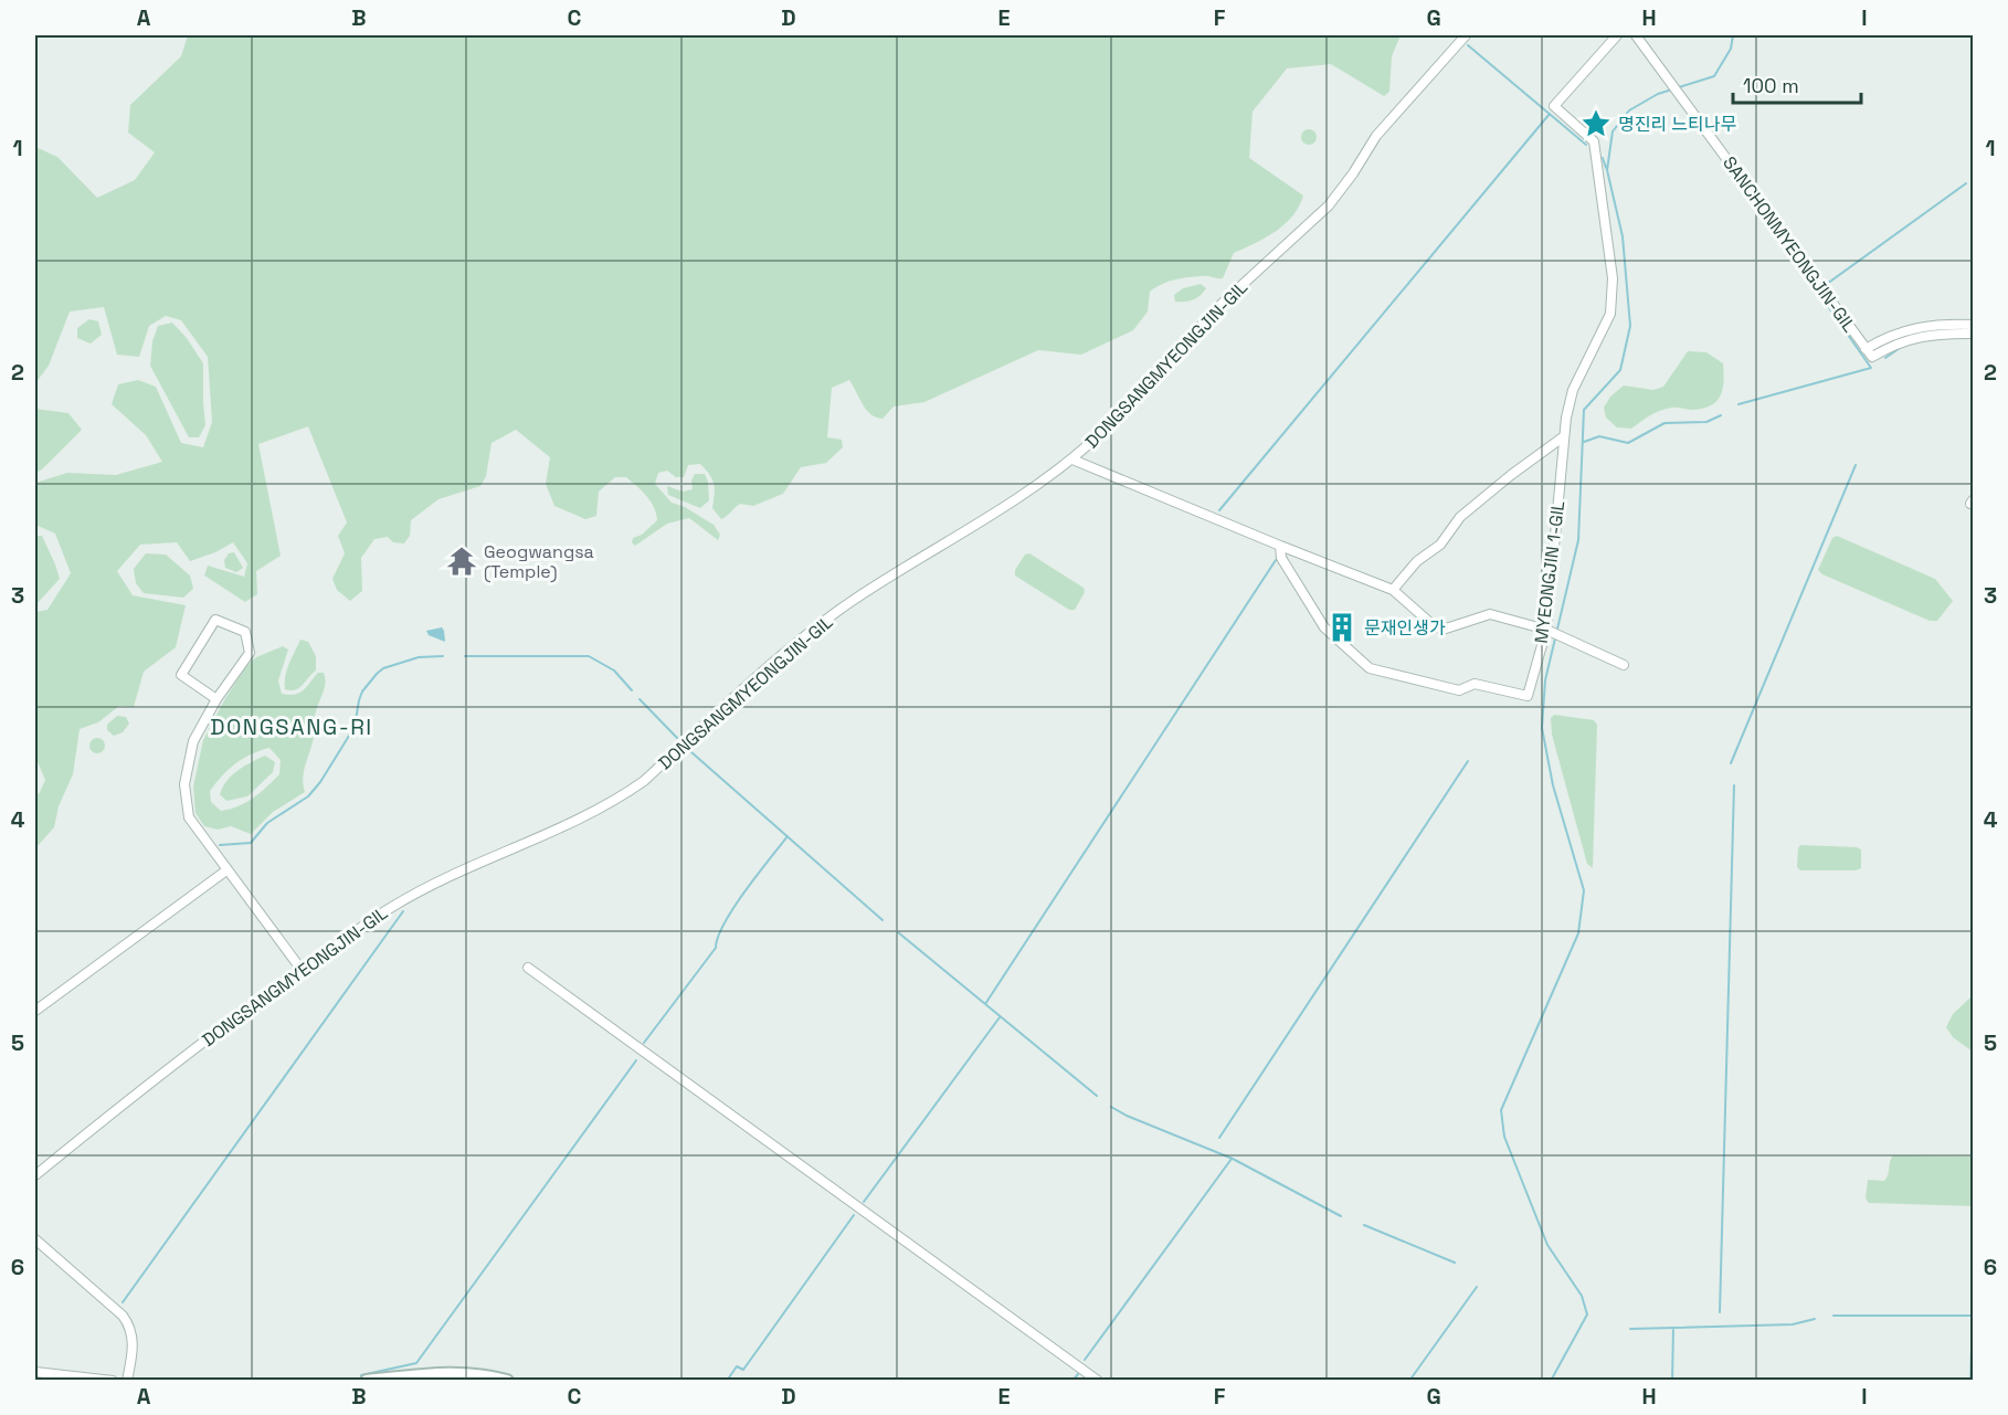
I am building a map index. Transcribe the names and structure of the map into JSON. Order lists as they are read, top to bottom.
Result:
{
  "streets": {
    "street": ["SANCHONMYEONGJIN-GIL", "DONGSANGMYEONGJIN-GIL", "MYEONGJIN 1-GIL"]
  },
  "districts": ["DONGSANG-RI"],
  "places": {
    "place": ["명진리 느티나무"],
    "temple": ["Geogwangsa (Temple)"],
    "building": ["문재인생가"]
  },
  "scale_bar": "100 m",
  "grid": {
    "columns": [
      "A",
      "B",
      "C",
      "D",
      "E",
      "F",
      "G",
      "H",
      "I"
    ],
    "rows": [
      "1",
      "2",
      "3",
      "4",
      "5",
      "6"
    ]
  }
}
